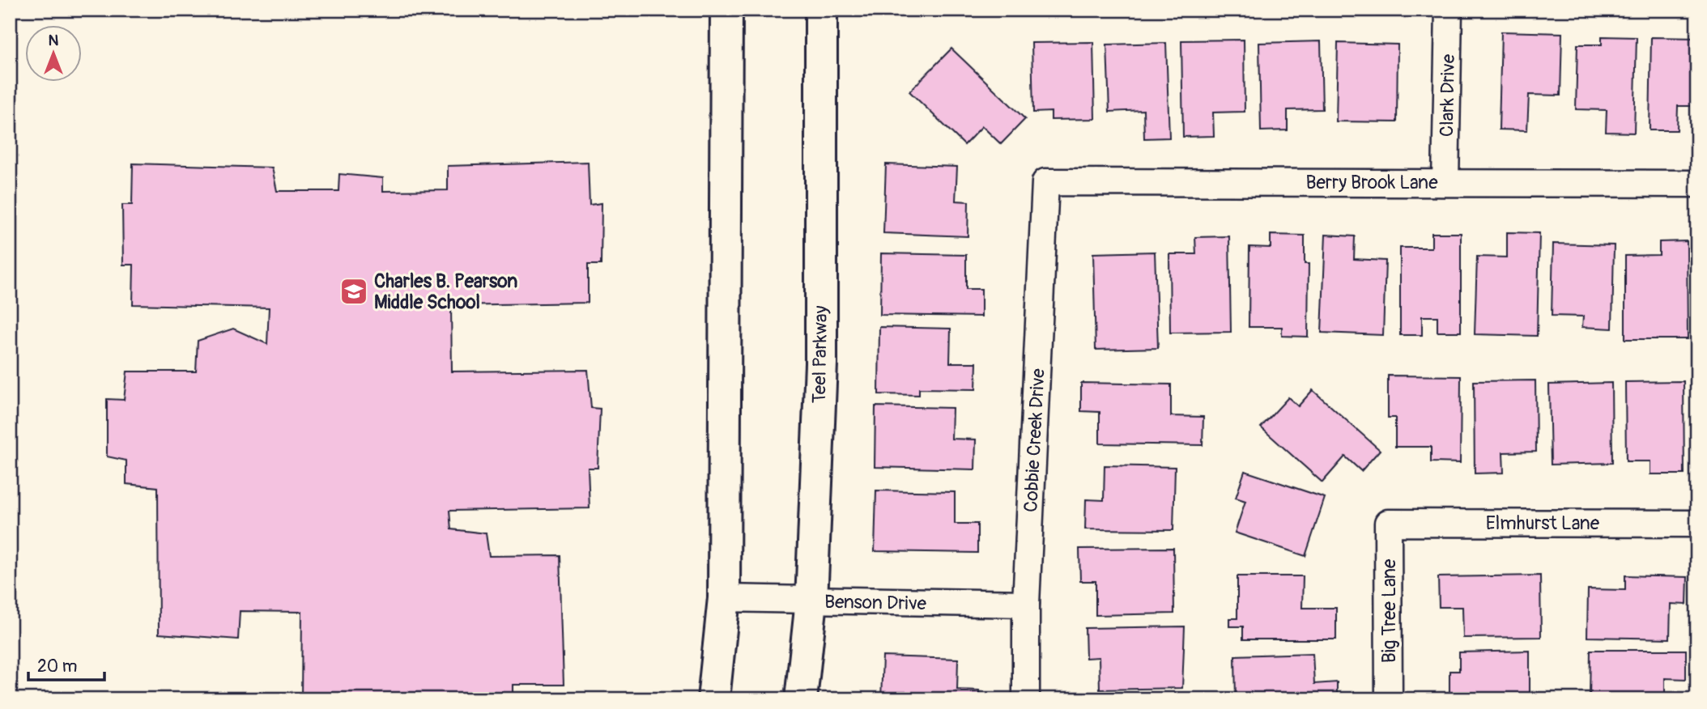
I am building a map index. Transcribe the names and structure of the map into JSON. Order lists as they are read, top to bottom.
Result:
{
  "streets": {
    "main road": ["Teel Parkway"],
    "street": [
      "Clark Drive",
      "Berry Brook Lane",
      "Cobbie Creek Drive",
      "Elmhurst Lane",
      "Benson Drive",
      "Big Tree Lane"
    ]
  },
  "crossings": [
    ["Clark Drive", "Berry Brook Lane"],
    ["Berry Brook Lane", "Cobbie Creek Drive"],
    ["Teel Parkway", "Benson Drive"],
    ["Cobbie Creek Drive", "Benson Drive"],
    ["Elmhurst Lane", "Big Tree Lane"]
  ],
  "places": {
    "school or university": ["Charles B. Pearson Middle School"]
  },
  "scale_bar": "20 m",
  "north": "top"
}
